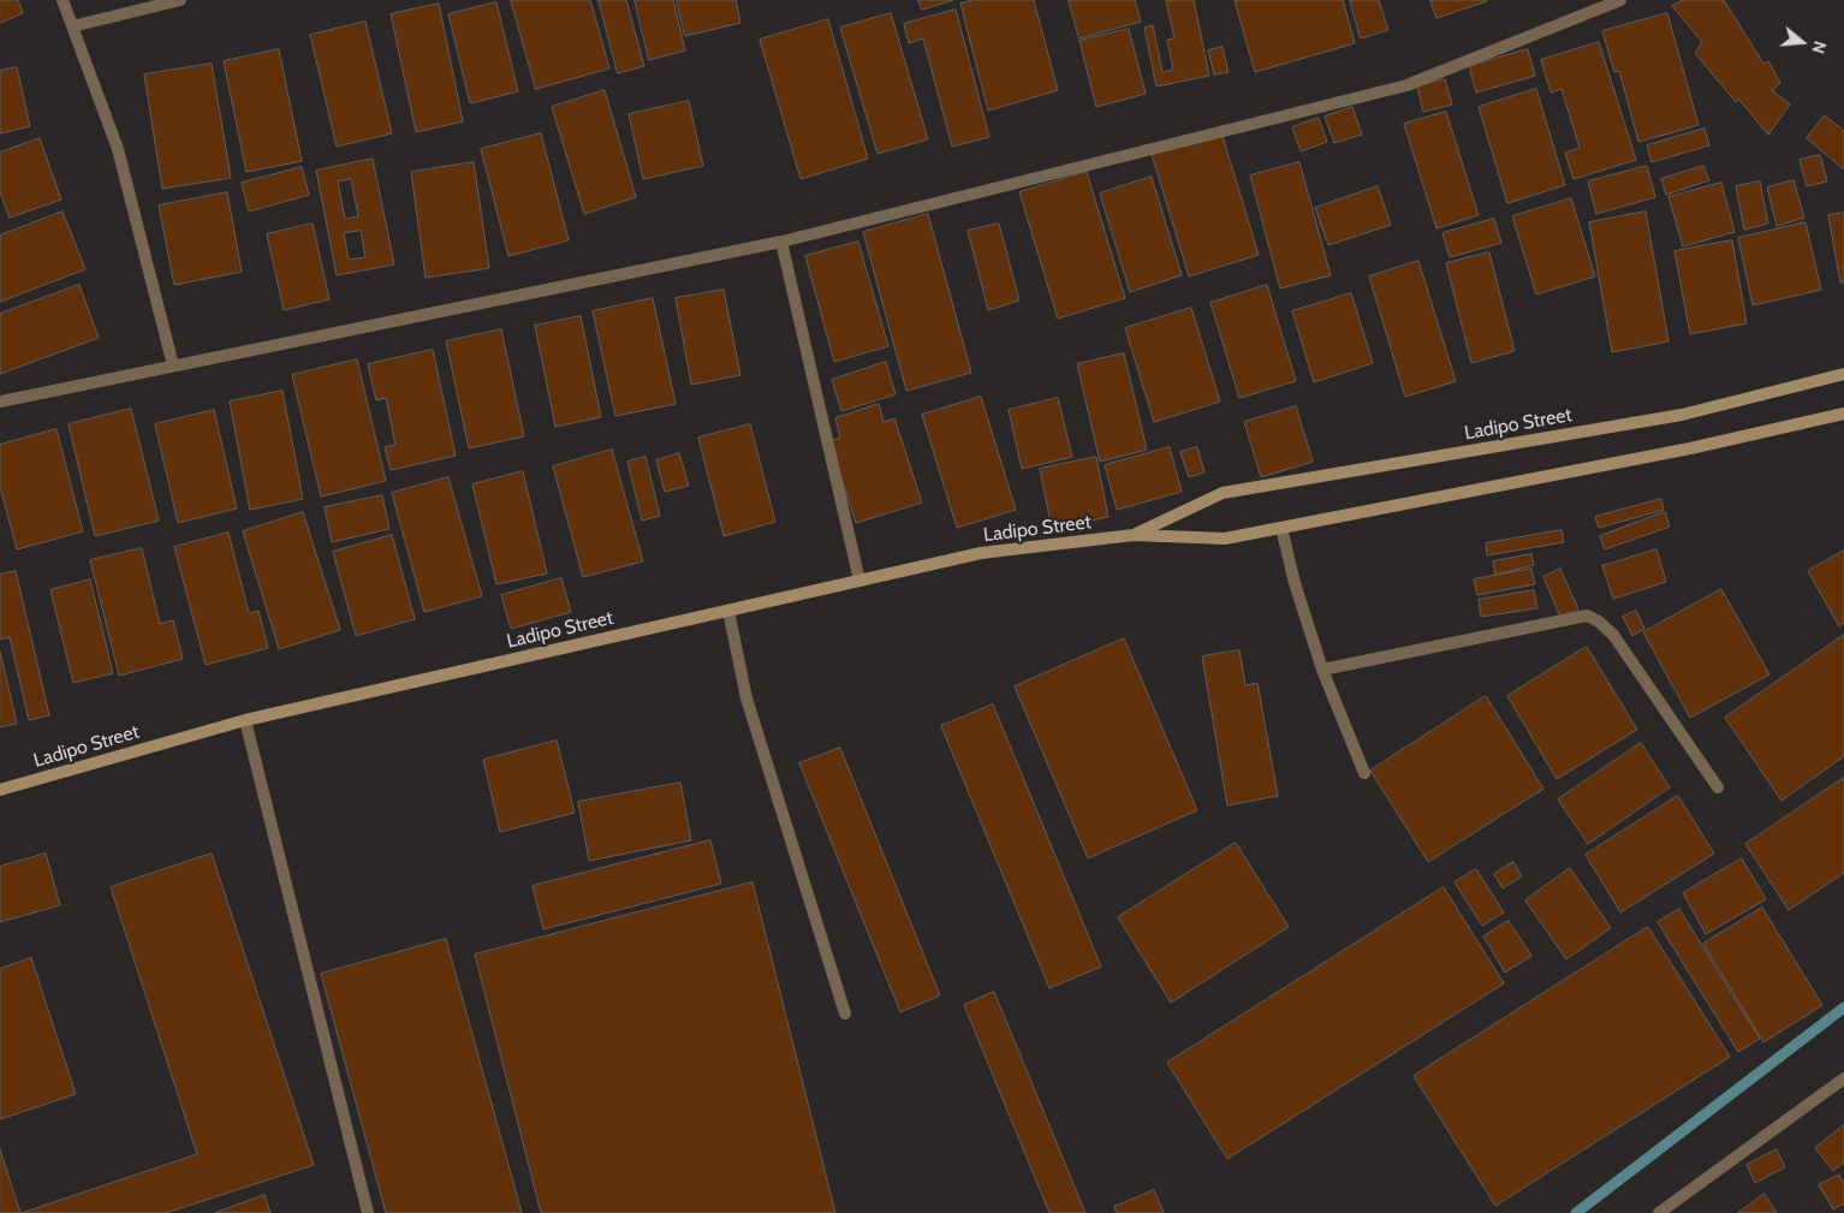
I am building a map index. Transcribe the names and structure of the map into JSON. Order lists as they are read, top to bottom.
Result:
{
  "streets": {
    "main road": ["Ladipo Street"]
  },
  "north": "right"
}
